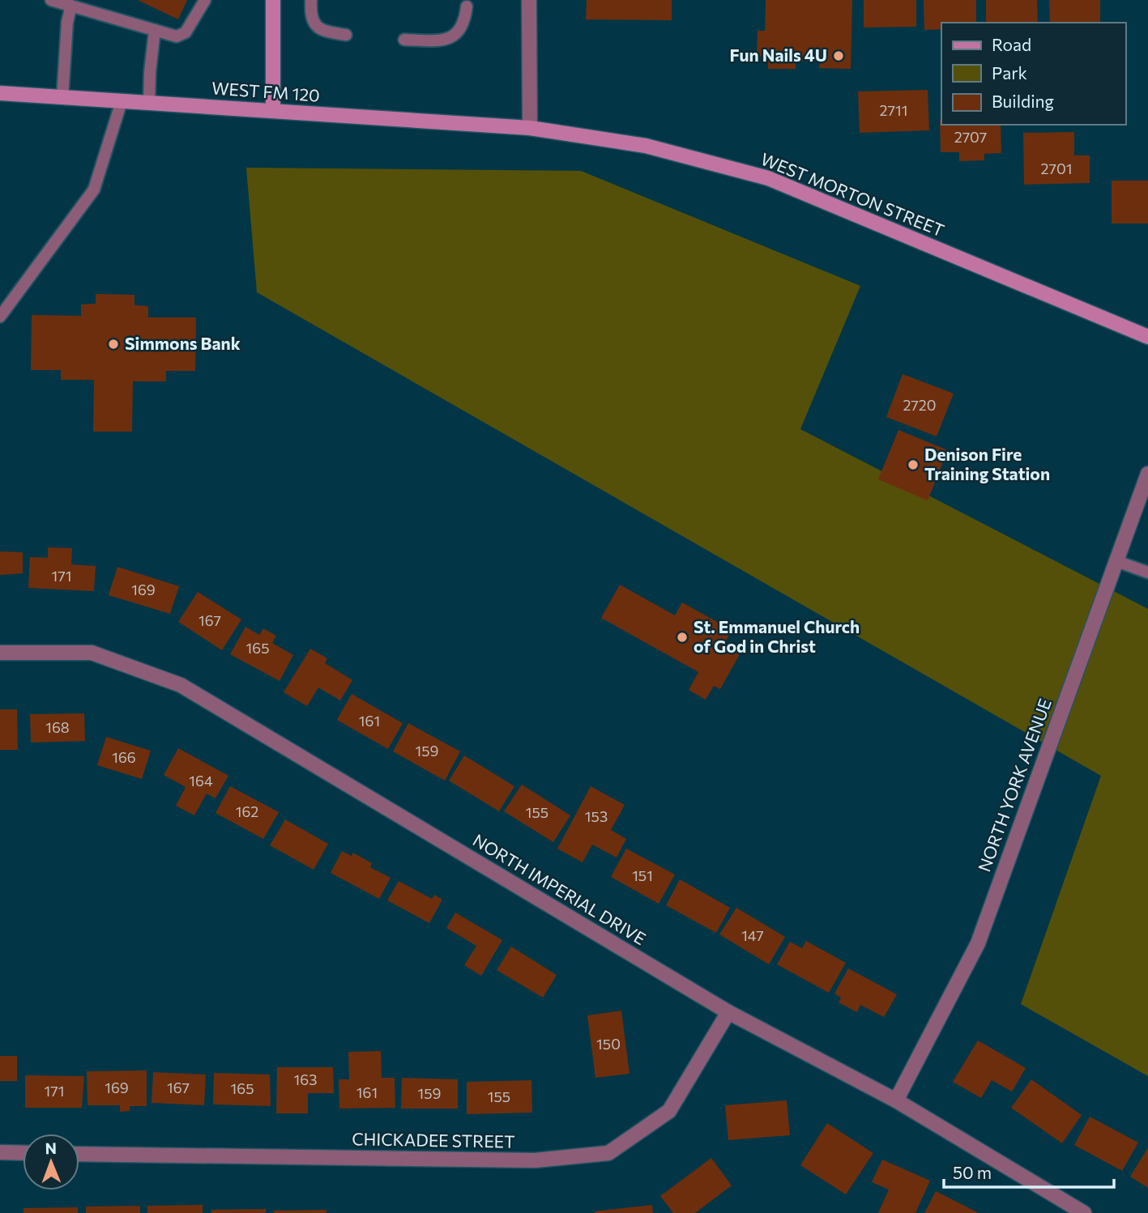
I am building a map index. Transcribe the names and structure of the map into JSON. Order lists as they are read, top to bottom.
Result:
{
  "streets": {
    "main road": ["WEST FM 120", "WEST MORTON STREET"],
    "street": ["NORTH YORK AVENUE", "NORTH IMPERIAL DRIVE", "CHICKADEE STREET"]
  },
  "crossings": [
    ["WEST FM 120", "WEST MORTON STREET"],
    ["NORTH YORK AVENUE", "NORTH IMPERIAL DRIVE"],
    ["NORTH IMPERIAL DRIVE", "CHICKADEE STREET"]
  ],
  "places": [
    "Fun Nails 4U",
    "Simmons Bank",
    "Denison Fire Training Station",
    "St. Emmanuel Church of God in Christ"
  ],
  "house_numbers": [
    "2711",
    "2707",
    "2701",
    "2720",
    "171",
    "169",
    "167",
    "165",
    "161",
    "168",
    "159",
    "166",
    "164",
    "162",
    "155",
    "153",
    "151",
    "147",
    "150",
    "163",
    "169",
    "167",
    "165",
    "171",
    "161",
    "159",
    "155"
  ],
  "legend": ["Road", "Park", "Building"],
  "scale_bar": "50 m",
  "north": "top"
}
